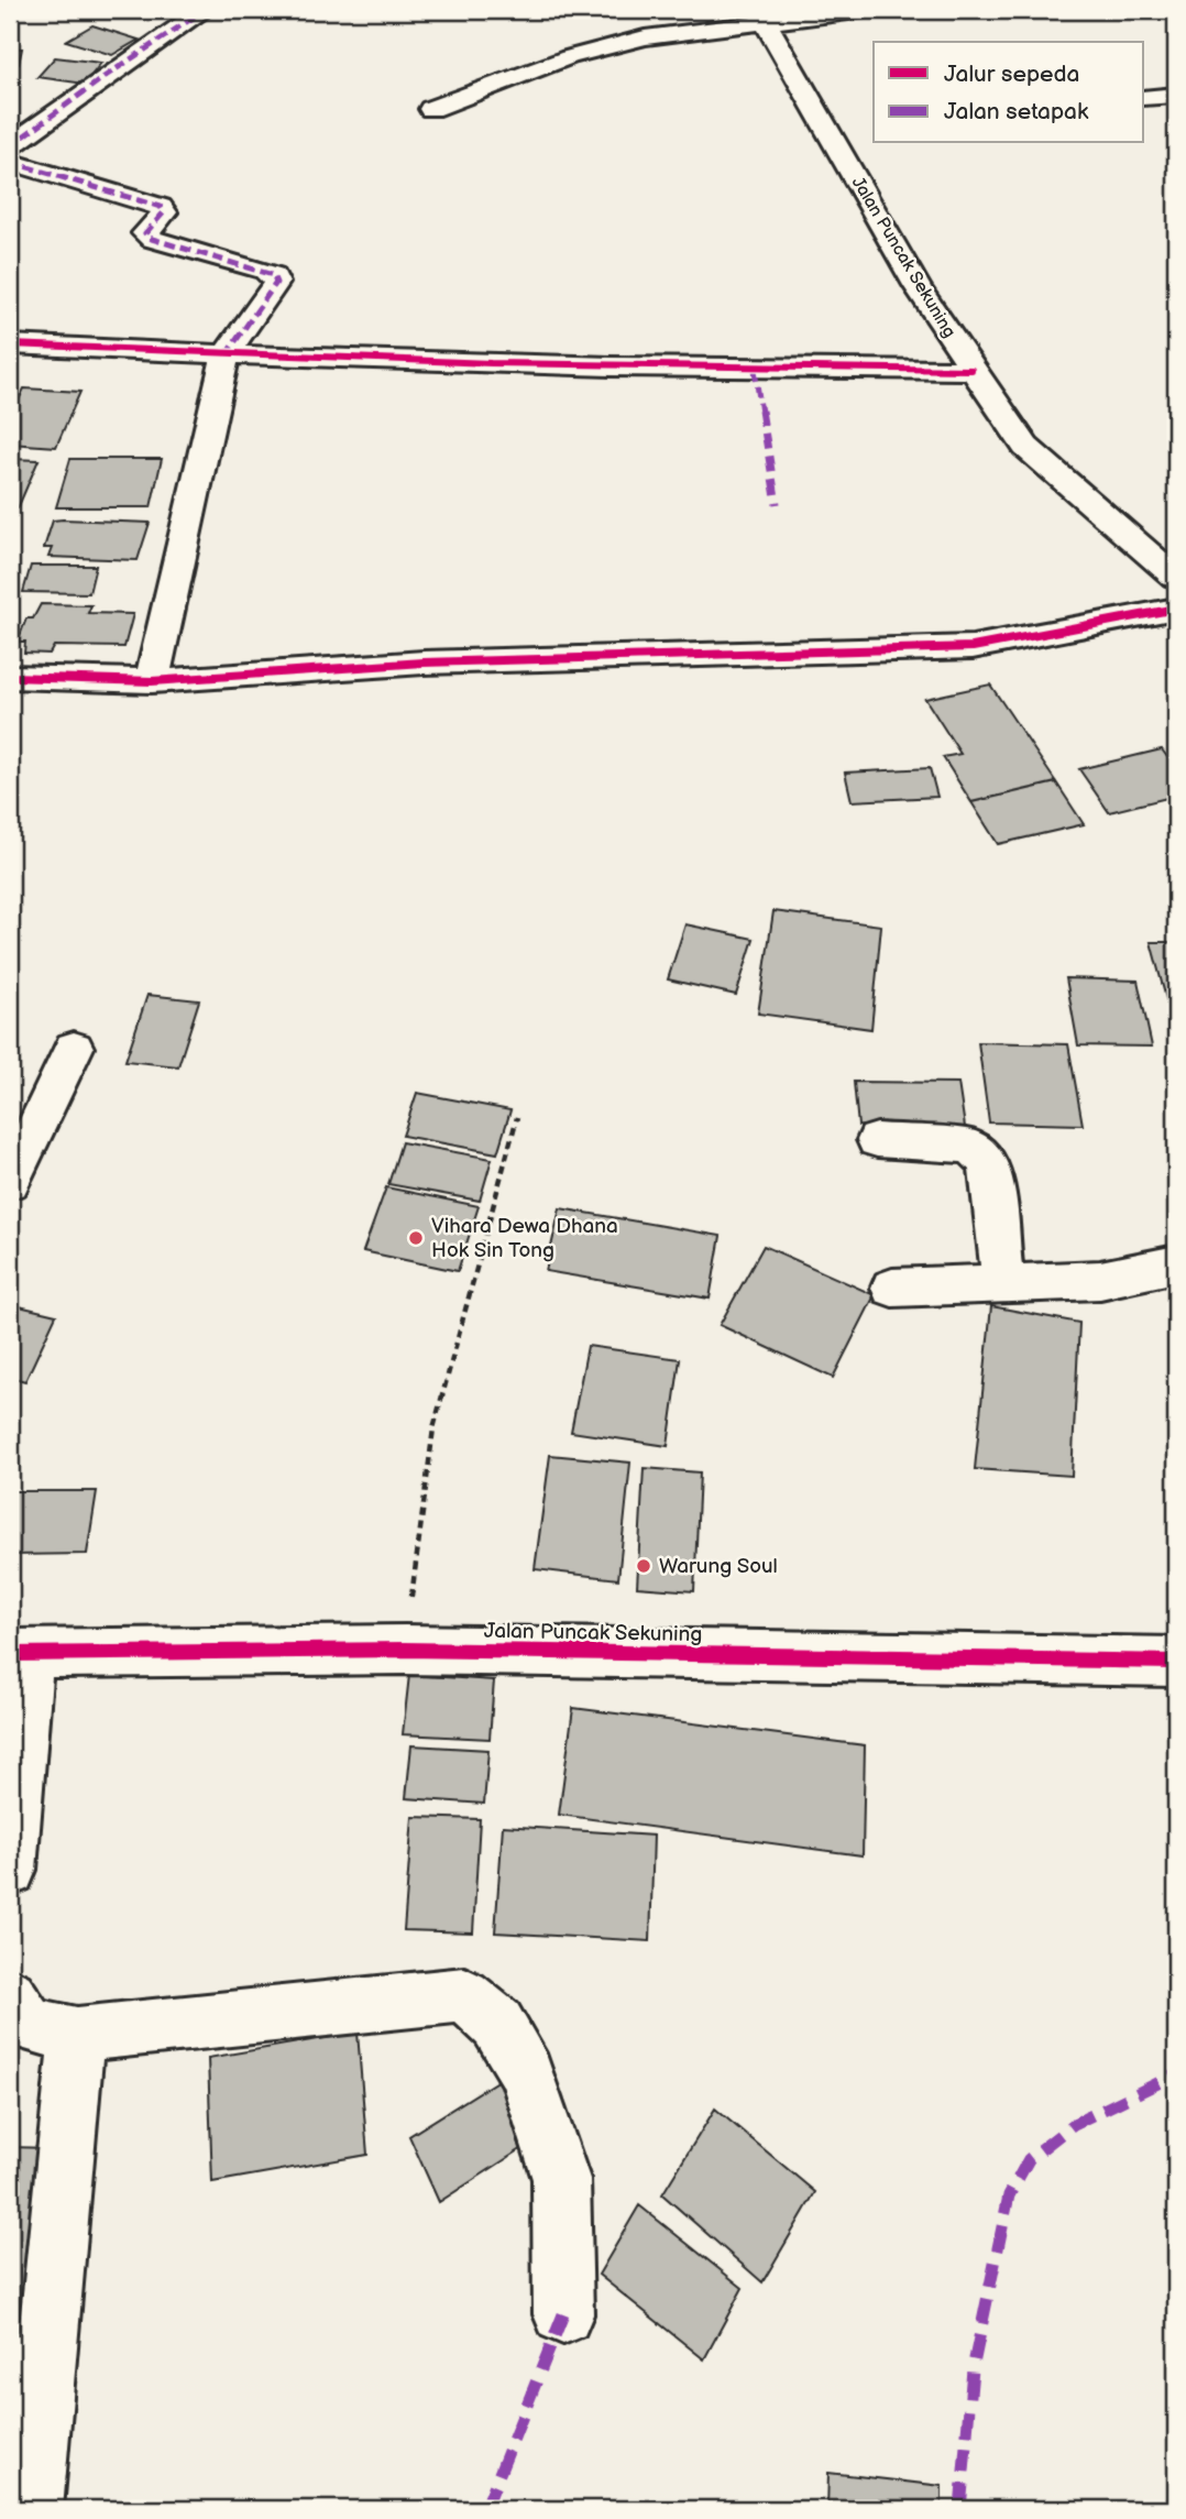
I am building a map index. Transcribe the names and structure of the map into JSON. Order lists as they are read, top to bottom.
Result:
{
  "streets": {
    "street": ["Jalan Puncak Sekuning"]
  },
  "places": ["Vihara Dewa Dhana Hok Sin Tong", "Warung Soul"],
  "legend": ["Jalur sepeda", "Jalan setapak"]
}
